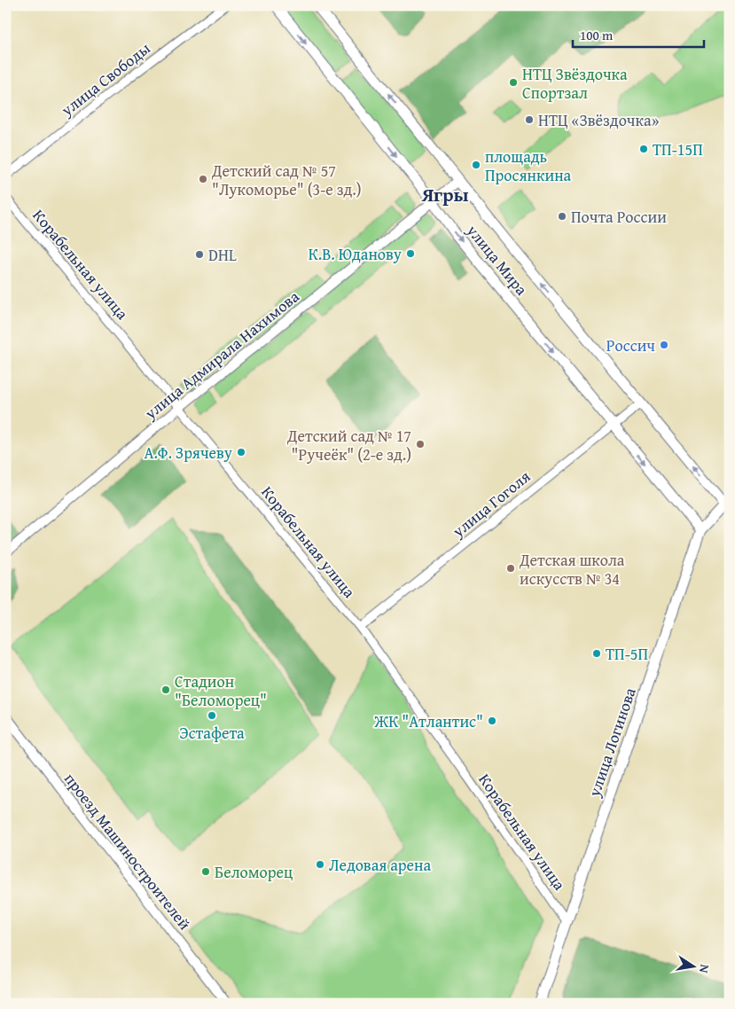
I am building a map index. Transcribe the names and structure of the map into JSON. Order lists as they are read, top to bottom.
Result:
{
  "streets": {
    "main road": ["улица Мира", "улица Логинова"],
    "street": [
      "улица Свободы",
      "Корабельная улица",
      "улица Адмирала Нахимова",
      "улица Гоголя",
      "проезд Машиностроителей"
    ]
  },
  "crossings": [
    ["улица Мира", "улица Адмирала Нахимова"],
    ["улица Мира", "улица Гоголя"],
    ["улица Мира", "улица Логинова"],
    ["Корабельная улица", "улица Адмирала Нахимова"],
    ["Корабельная улица", "улица Гоголя"],
    ["Корабельная улица", "улица Логинова"]
  ],
  "districts": ["Ягры"],
  "places": [
    "НТЦ Звёздочка Спортзал",
    "НТЦ «Звёздочка»",
    "ТП-15П",
    "площадь Просянкина",
    "Детский сад № 57 \"Лукоморье\" (3-е зд.)",
    "Почта России",
    "К.В. Юданову",
    "DHL",
    "Россич",
    "Детский сад № 17 \"Ручеёк\" (2-е зд.)",
    "А.Ф. Зрячеву",
    "Детская школа искусств № 34",
    "ТП-5П",
    "Стадион \"Беломорец\"",
    "Эстафета",
    "ЖК \"Атлантис\"",
    "Ледовая арена",
    "Беломорец"
  ],
  "scale_bar": "100 m",
  "north": "right"
}
